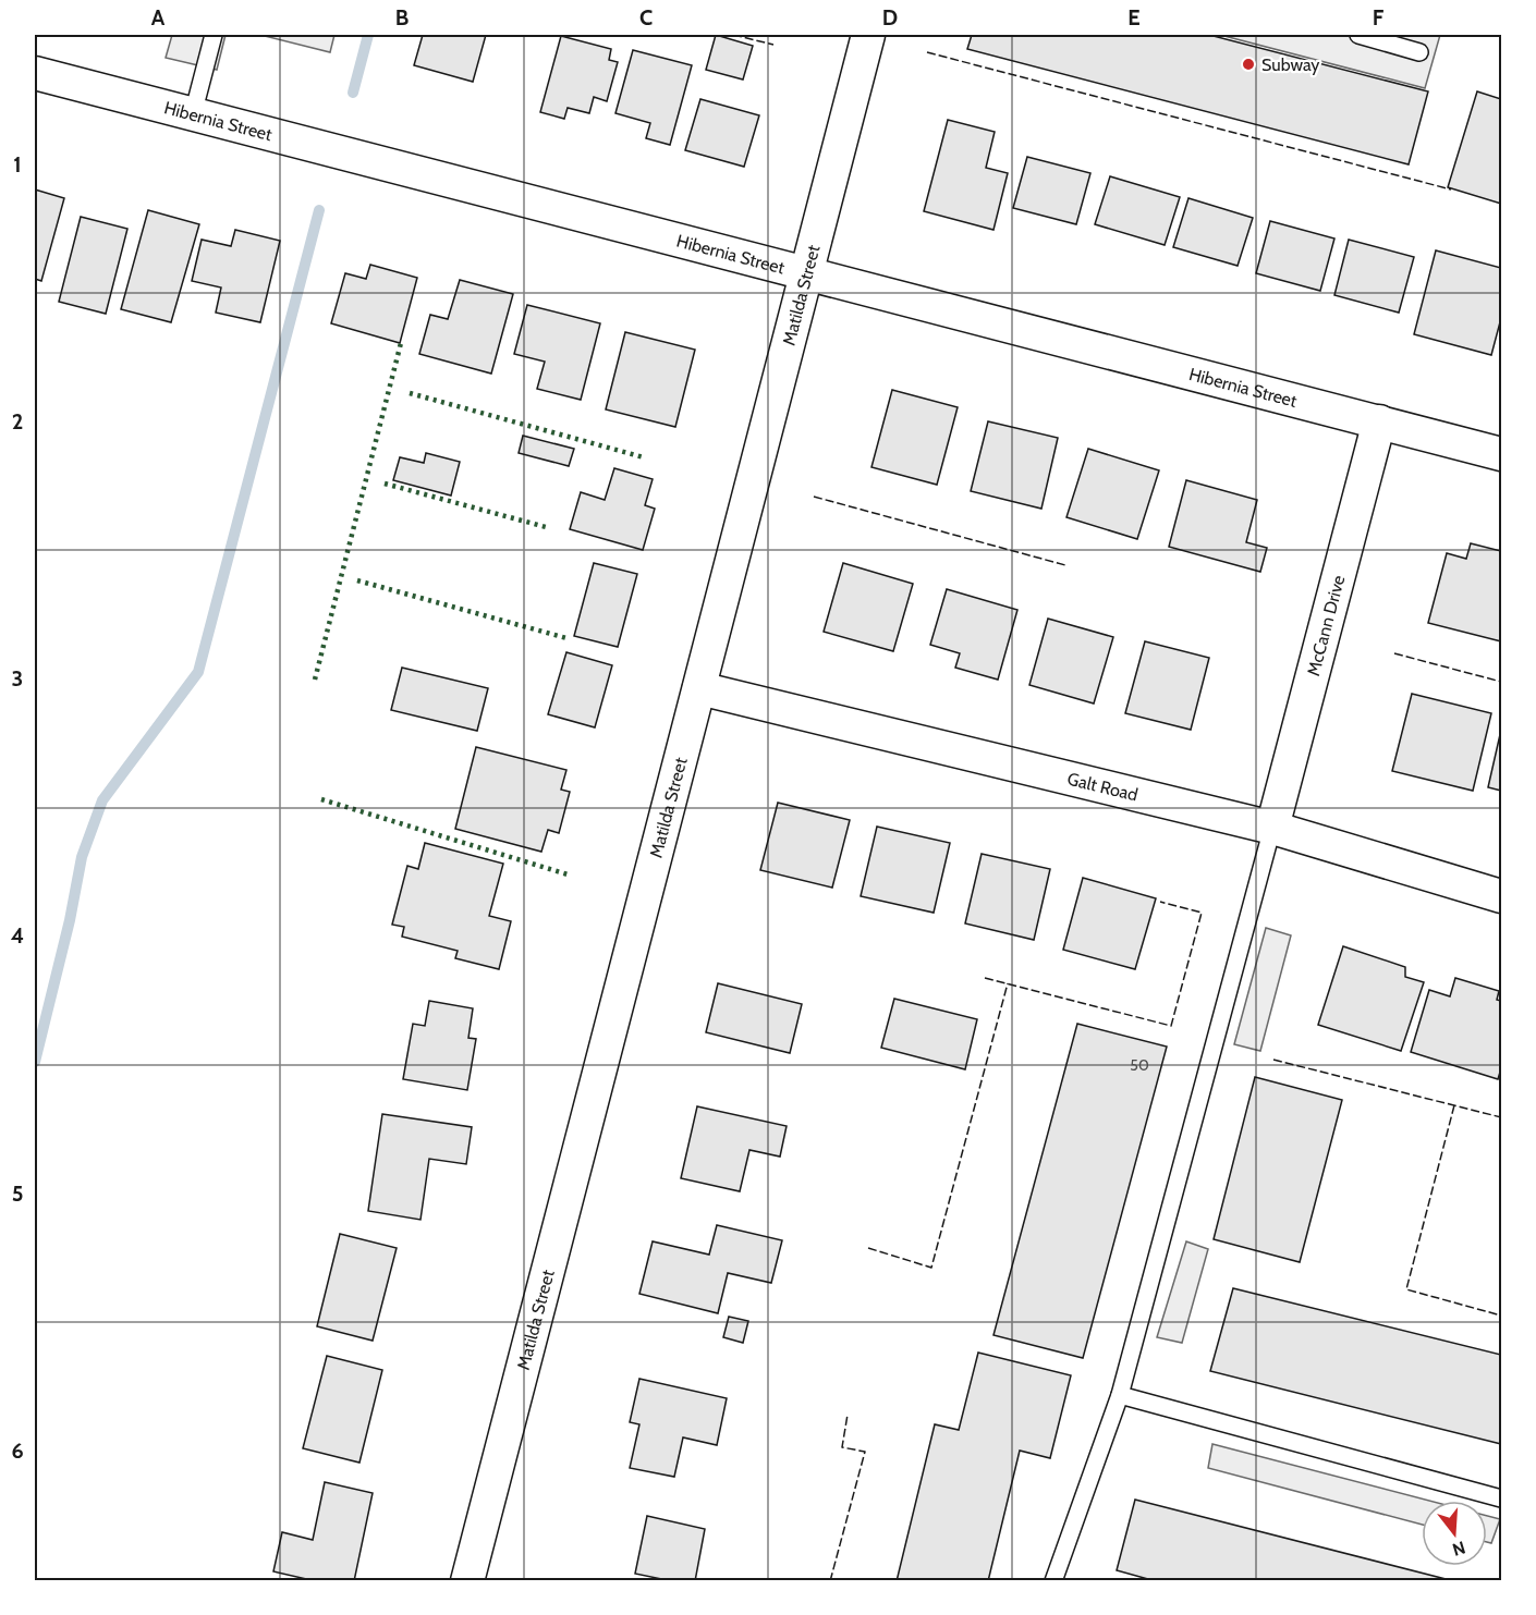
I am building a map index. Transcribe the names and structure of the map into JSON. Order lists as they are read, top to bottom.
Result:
{
  "streets": {
    "street": [
      "Hibernia Street",
      "Matilda Street",
      "McCann Drive",
      "Galt Road"
    ]
  },
  "crossings": [
    ["Hibernia Street", "Matilda Street"],
    ["Hibernia Street", "McCann Drive"],
    ["Matilda Street", "Galt Road"],
    ["McCann Drive", "Galt Road"]
  ],
  "places": ["Subway"],
  "house_numbers": ["50"],
  "north": "bottom",
  "grid": {
    "columns": [
      "A",
      "B",
      "C",
      "D",
      "E",
      "F"
    ],
    "rows": [
      "1",
      "2",
      "3",
      "4",
      "5",
      "6"
    ]
  }
}
